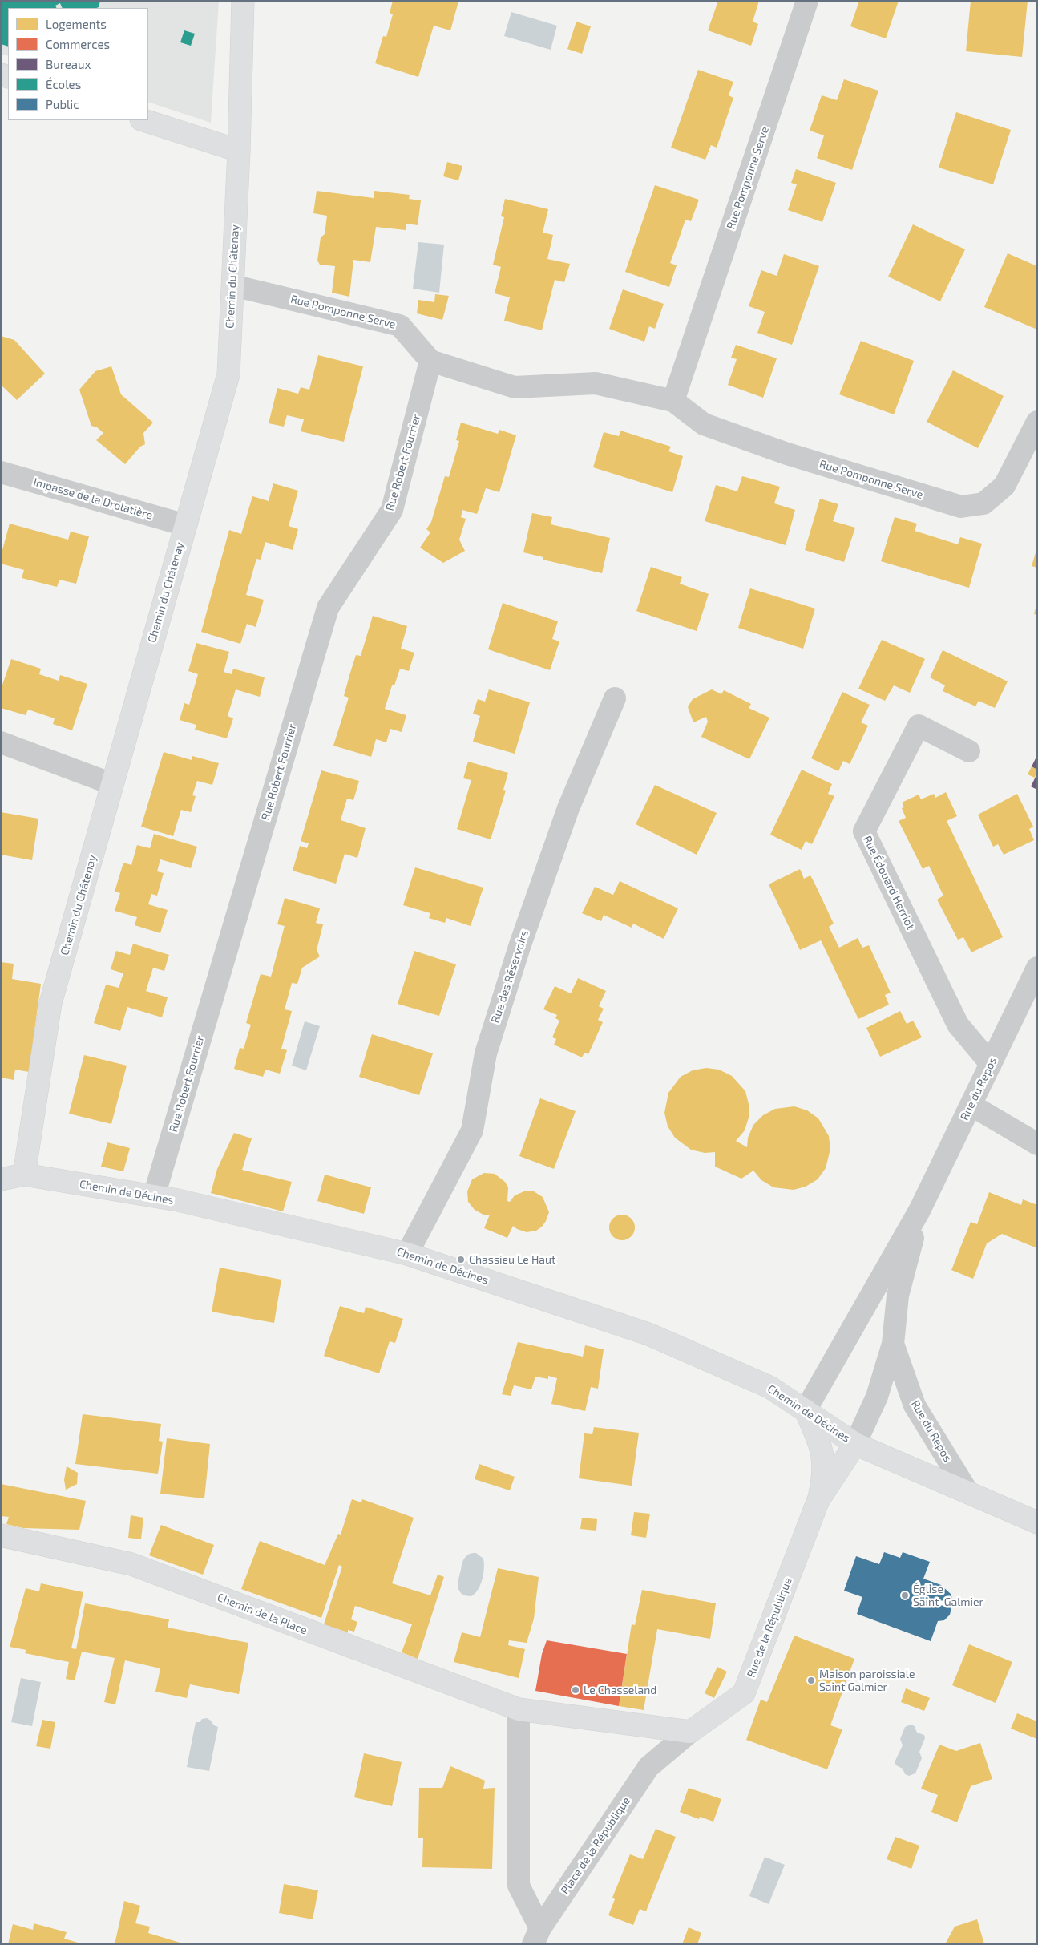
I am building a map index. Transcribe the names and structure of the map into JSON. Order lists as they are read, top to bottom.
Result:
{
  "streets": {
    "street": [
      "Rue Pomponne Serve",
      "Chemin du Châtenay",
      "Rue Robert Fourrier",
      "Impasse de la Drolatière",
      "Rue Édouard Herriot",
      "Rue des Réservoirs",
      "Rue du Repos",
      "Chemin de Décines",
      "Chemin de la Place",
      "Rue de la République",
      "Place de la République"
    ]
  },
  "crossings": [
    ["Rue Pomponne Serve", "Chemin du Châtenay"],
    ["Rue Pomponne Serve", "Rue Robert Fourrier"],
    ["Chemin du Châtenay", "Impasse de la Drolatière"],
    ["Chemin du Châtenay", "Chemin de Décines"],
    ["Rue Robert Fourrier", "Chemin de Décines"],
    ["Rue Édouard Herriot", "Rue du Repos"],
    ["Rue des Réservoirs", "Chemin de Décines"],
    ["Rue du Repos", "Chemin de Décines"],
    ["Rue du Repos", "Rue de la République"],
    ["Chemin de Décines", "Rue de la République"],
    ["Chemin de la Place", "Place de la République"],
    ["Rue de la République", "Place de la République"]
  ],
  "places": [
    "Chassieu Le Haut",
    "Église Saint-Galmier",
    "Maison paroissiale Saint Galmier",
    "Le Chasseland"
  ],
  "legend": [
    "Logements",
    "Commerces",
    "Bureaux",
    "Écoles",
    "Public"
  ]
}
